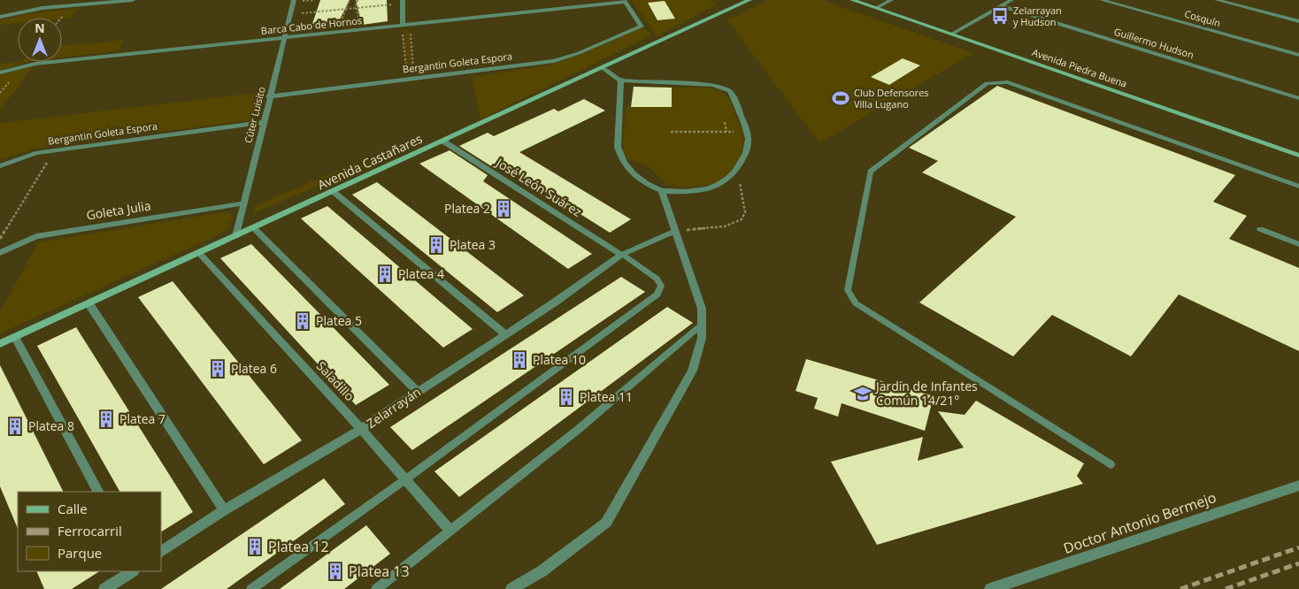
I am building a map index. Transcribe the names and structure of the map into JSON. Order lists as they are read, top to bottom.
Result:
{
  "streets": {
    "street": [
      "Cosquín",
      "Barca Cabo de Hornos",
      "Guillermo Hudson",
      "Bergantin Goleta Espora",
      "Avenida Piedra Buena",
      "Cúter Luisito",
      "Avenida Castañares",
      "José León Suárez",
      "Goleta Julia",
      "Saladillo",
      "Zelarrayán",
      "Doctor Antonio Bermejo"
    ]
  },
  "crossings": [
    ["Barca Cabo de Hornos", "Bergantin Goleta Espora"],
    ["Barca Cabo de Hornos", "Cúter Luisito"],
    ["Bergantin Goleta Espora", "Cúter Luisito"],
    ["Cúter Luisito", "Avenida Castañares"],
    ["Cúter Luisito", "Goleta Julia"],
    ["Avenida Castañares", "José León Suárez"],
    ["Avenida Castañares", "Saladillo"],
    ["José León Suárez", "Zelarrayán"],
    ["Saladillo", "Zelarrayán"]
  ],
  "places": {
    "bus stop": ["Zelarrayan y Hudson"],
    "sports": ["Club Defensores Villa Lugano"],
    "building": [
      "Platea 2",
      "Platea 3",
      "Platea 4",
      "Platea 5",
      "Platea 10",
      "Platea 6",
      "Platea 11",
      "Platea 7",
      "Platea 8",
      "Platea 12",
      "Platea 13"
    ],
    "school or university": ["Jardín de Infantes Común 14/21°"]
  },
  "legend": ["Calle", "Ferrocarril", "Parque"],
  "north": "top"
}
